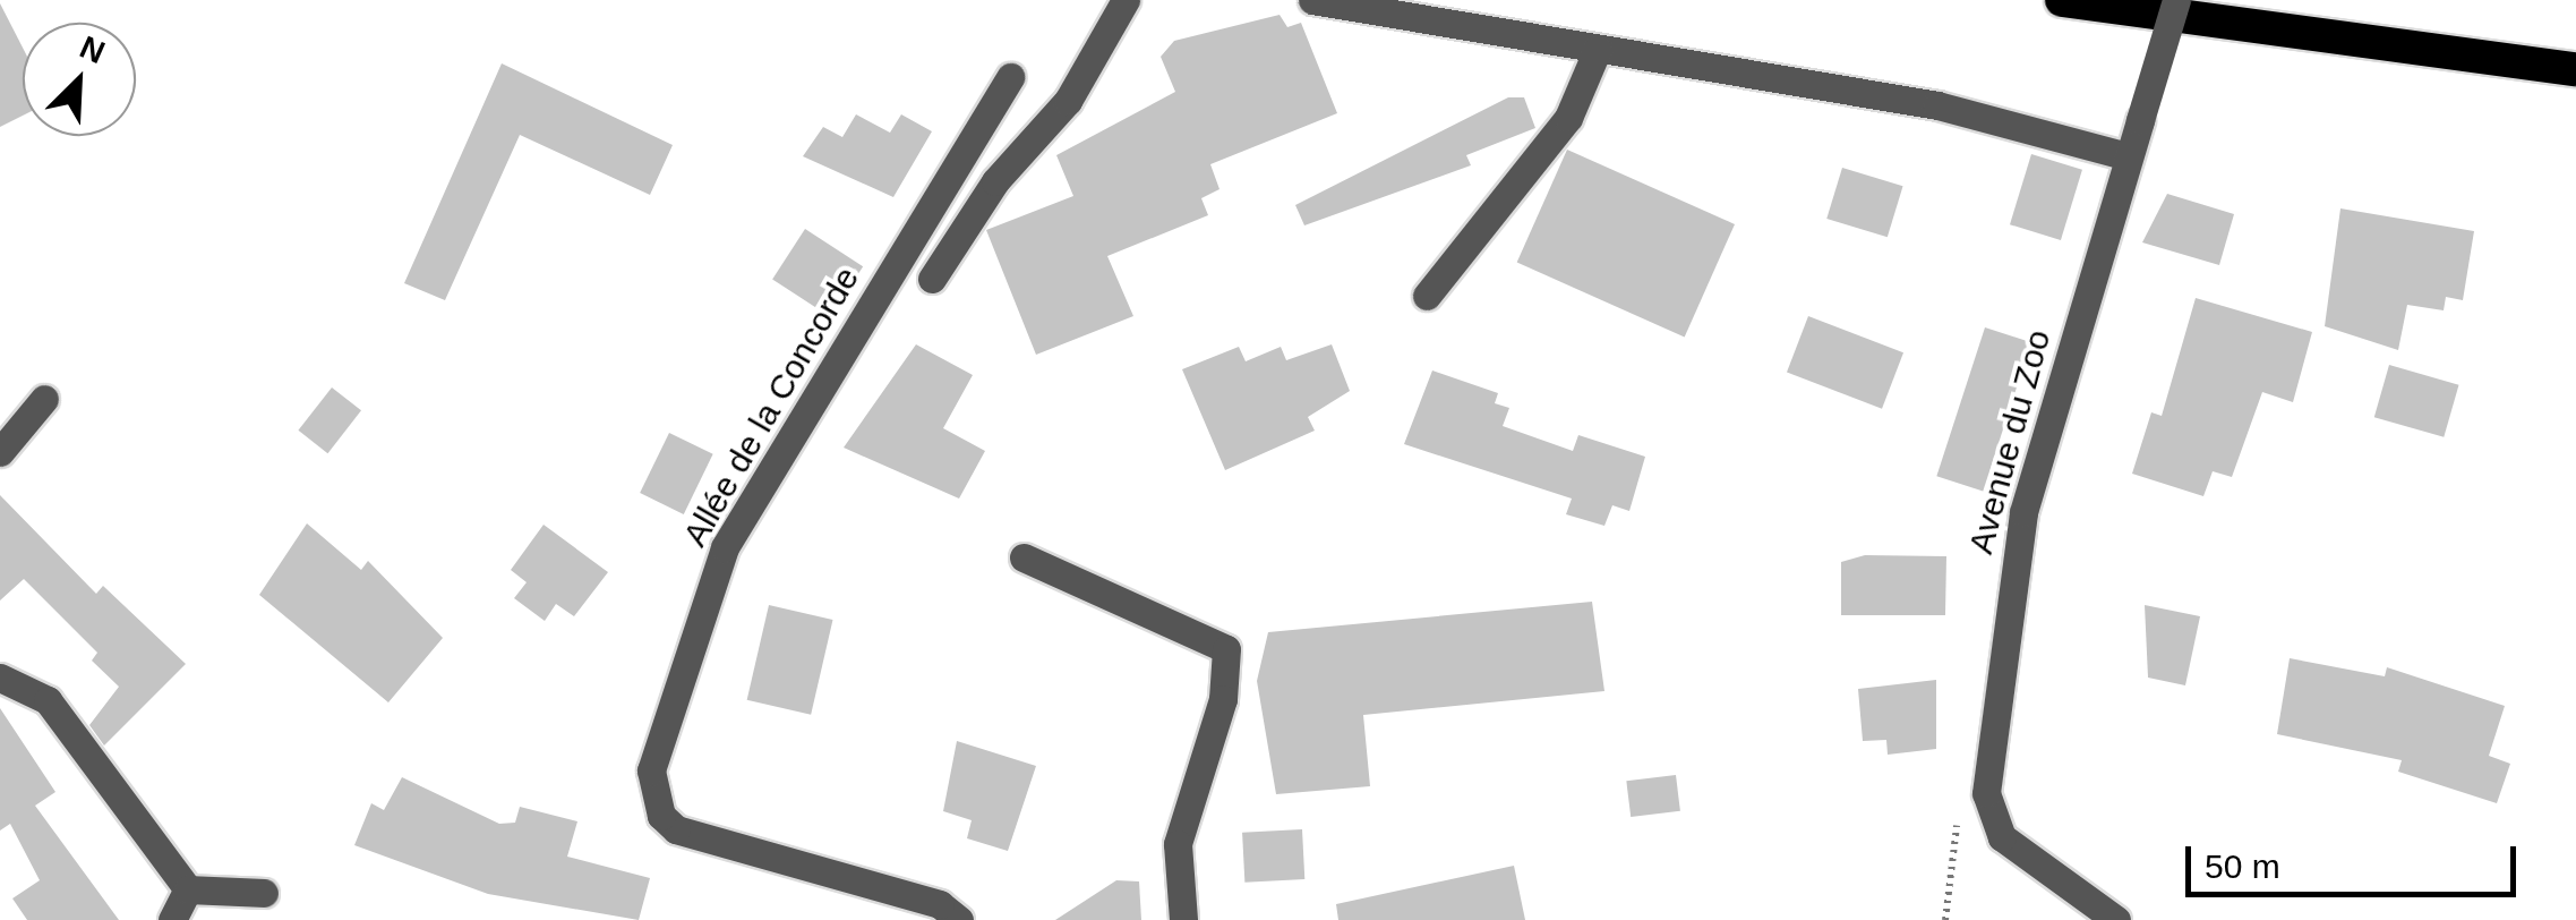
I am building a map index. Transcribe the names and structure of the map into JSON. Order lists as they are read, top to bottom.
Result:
{
  "streets": {
    "street": ["Allée de la Concorde", "Avenue du Zoo"]
  },
  "scale_bar": "50 m",
  "north": "top right"
}
